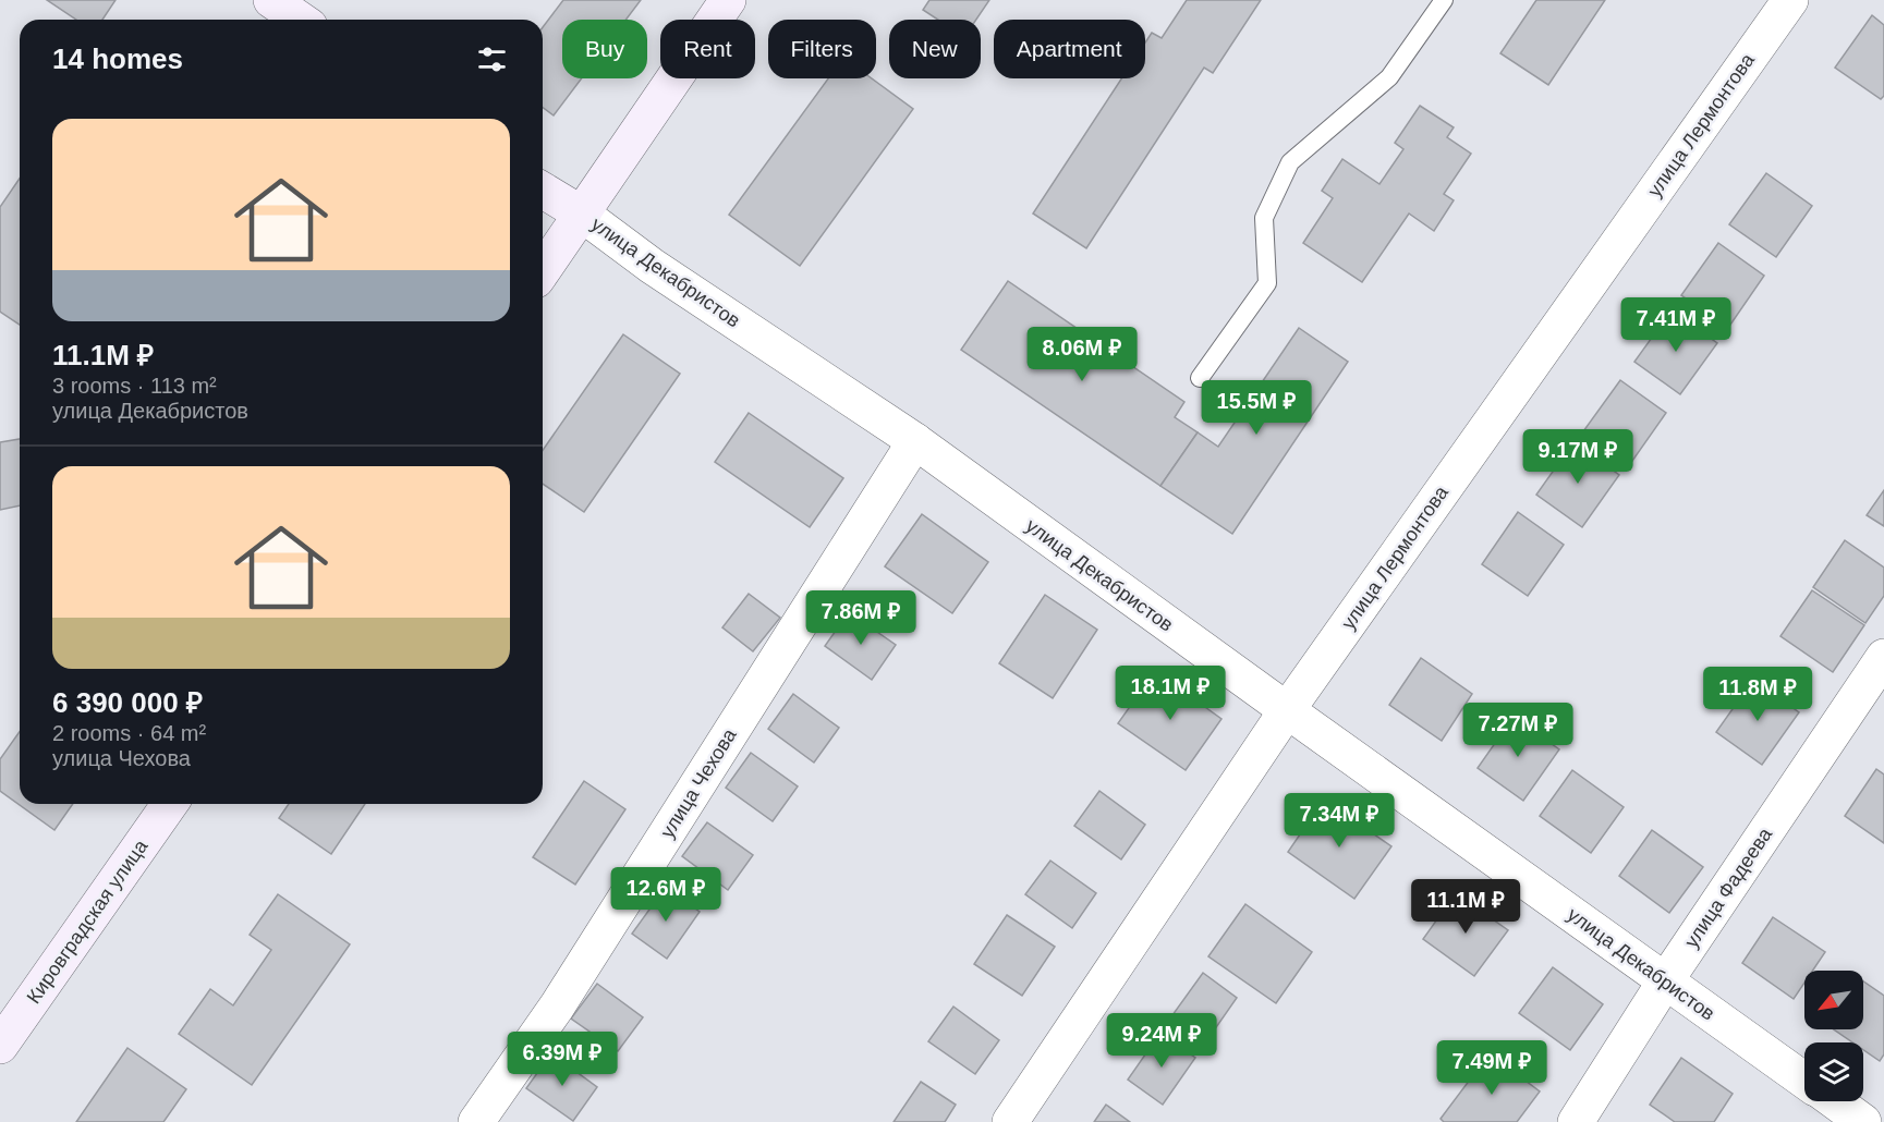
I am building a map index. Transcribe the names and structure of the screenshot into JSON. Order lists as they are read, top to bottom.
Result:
{
  "streets": {
    "street": [
      "улица Лермонтова",
      "улица Декабристов",
      "улица Чехова",
      "улица Фадеева",
      "Кировградская улица"
    ]
  },
  "crossings": [
    ["улица Лермонтова", "улица Декабристов"],
    ["улица Декабристов", "улица Чехова"],
    ["улица Декабристов", "улица Фадеева"]
  ],
  "north": "bottom left",
  "page": {
    "chip": [
      "Buy",
      "Rent",
      "Filters",
      "New",
      "Apartment"
    ],
    "heading": "14 homes",
    "list": [
      {
        "name": "11.1M ₽",
        "note": "3 rooms · 113 m² · улица Декабристов"
      },
      {
        "name": "6 390 000 ₽",
        "note": "2 rooms · 64 m² · улица Чехова"
      }
    ],
    "price": [
      "7.41M ₽",
      "8.06M ₽",
      "15.5M ₽",
      "9.17M ₽",
      "7.86M ₽",
      "18.1M ₽",
      "11.8M ₽",
      "7.27M ₽",
      "7.34M ₽",
      "12.6M ₽",
      "11.1M ₽",
      "9.24M ₽",
      "6.39M ₽",
      "7.49M ₽"
    ]
  }
}
